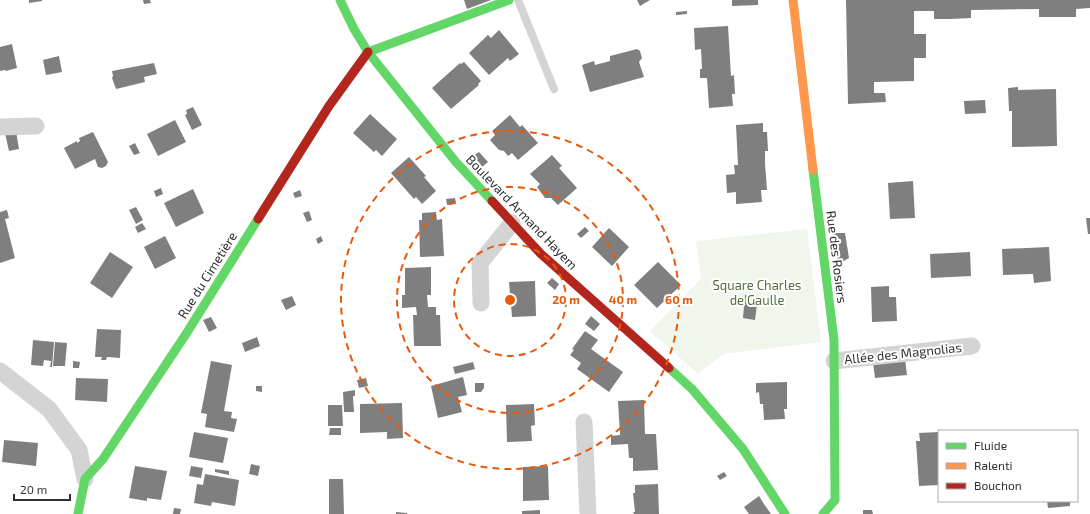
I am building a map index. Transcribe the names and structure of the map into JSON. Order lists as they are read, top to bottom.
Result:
{
  "streets": {
    "street": [
      "Boulevard Armand Hayem",
      "Rue des Rosiers",
      "Rue du Cimetière",
      "Allée des Magnolias"
    ]
  },
  "crossings": [
    ["Boulevard Armand Hayem", "Rue du Cimetière"],
    ["Rue des Rosiers", "Allée des Magnolias"]
  ],
  "parks": ["Square Charles de Gaulle"],
  "legend": ["Fluide", "Ralenti", "Bouchon"],
  "scale_bar": "20 m",
  "rings": ["20 m", "40 m", "60 m"]
}
